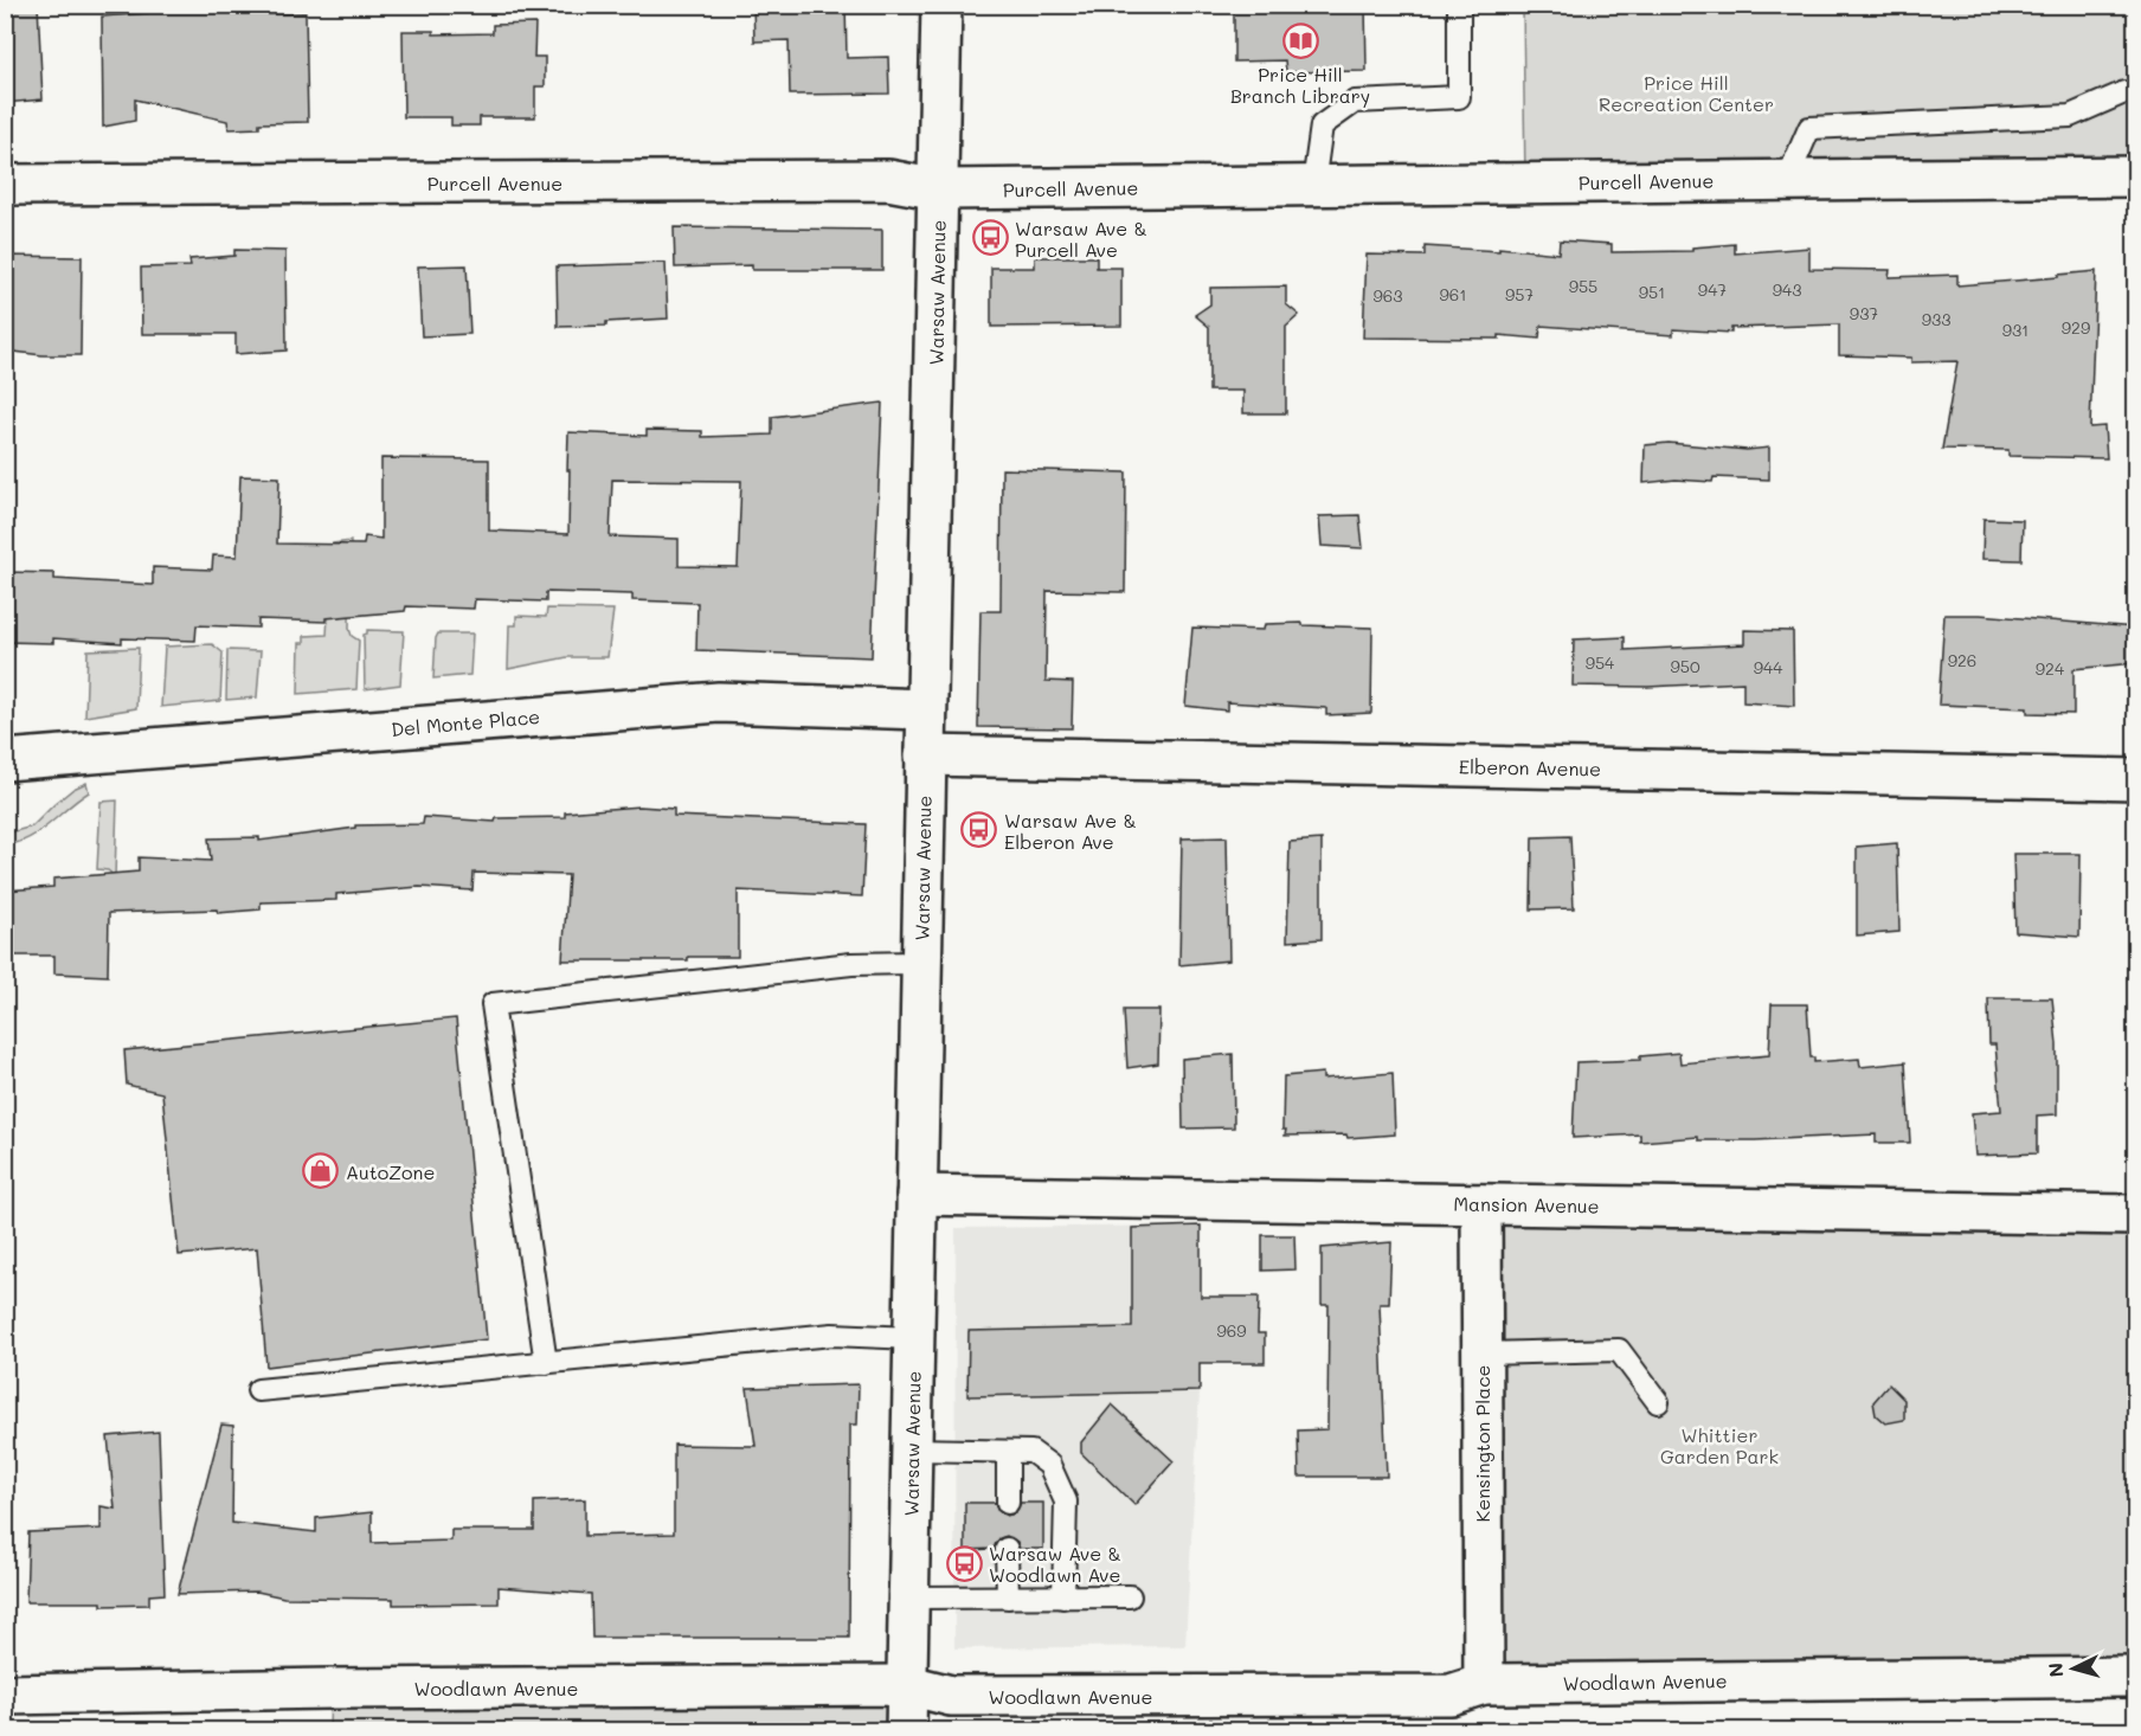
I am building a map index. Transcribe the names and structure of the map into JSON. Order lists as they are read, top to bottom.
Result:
{
  "streets": {
    "street": [
      "Purcell Avenue",
      "Warsaw Avenue",
      "Del Monte Place",
      "Elberon Avenue",
      "Mansion Avenue",
      "Kensington Place",
      "Woodlawn Avenue"
    ]
  },
  "crossings": [
    ["Purcell Avenue", "Warsaw Avenue"],
    ["Warsaw Avenue", "Del Monte Place"],
    ["Warsaw Avenue", "Elberon Avenue"],
    ["Warsaw Avenue", "Mansion Avenue"],
    ["Warsaw Avenue", "Woodlawn Avenue"],
    ["Mansion Avenue", "Kensington Place"],
    ["Kensington Place", "Woodlawn Avenue"]
  ],
  "parks": ["Price Hill Recreation Center", "Whittier Garden Park"],
  "places": {
    "library": ["Price Hill Branch Library"],
    "bus stop": ["Warsaw Ave & Purcell Ave", "Warsaw Ave & Elberon Ave", "Warsaw Ave & Woodlawn Ave"],
    "shop": ["AutoZone"]
  },
  "house_numbers": [
    "955",
    "947",
    "943",
    "951",
    "961",
    "957",
    "963",
    "937",
    "933",
    "929",
    "931",
    "926",
    "954",
    "950",
    "944",
    "924",
    "969"
  ],
  "north": "left"
}
